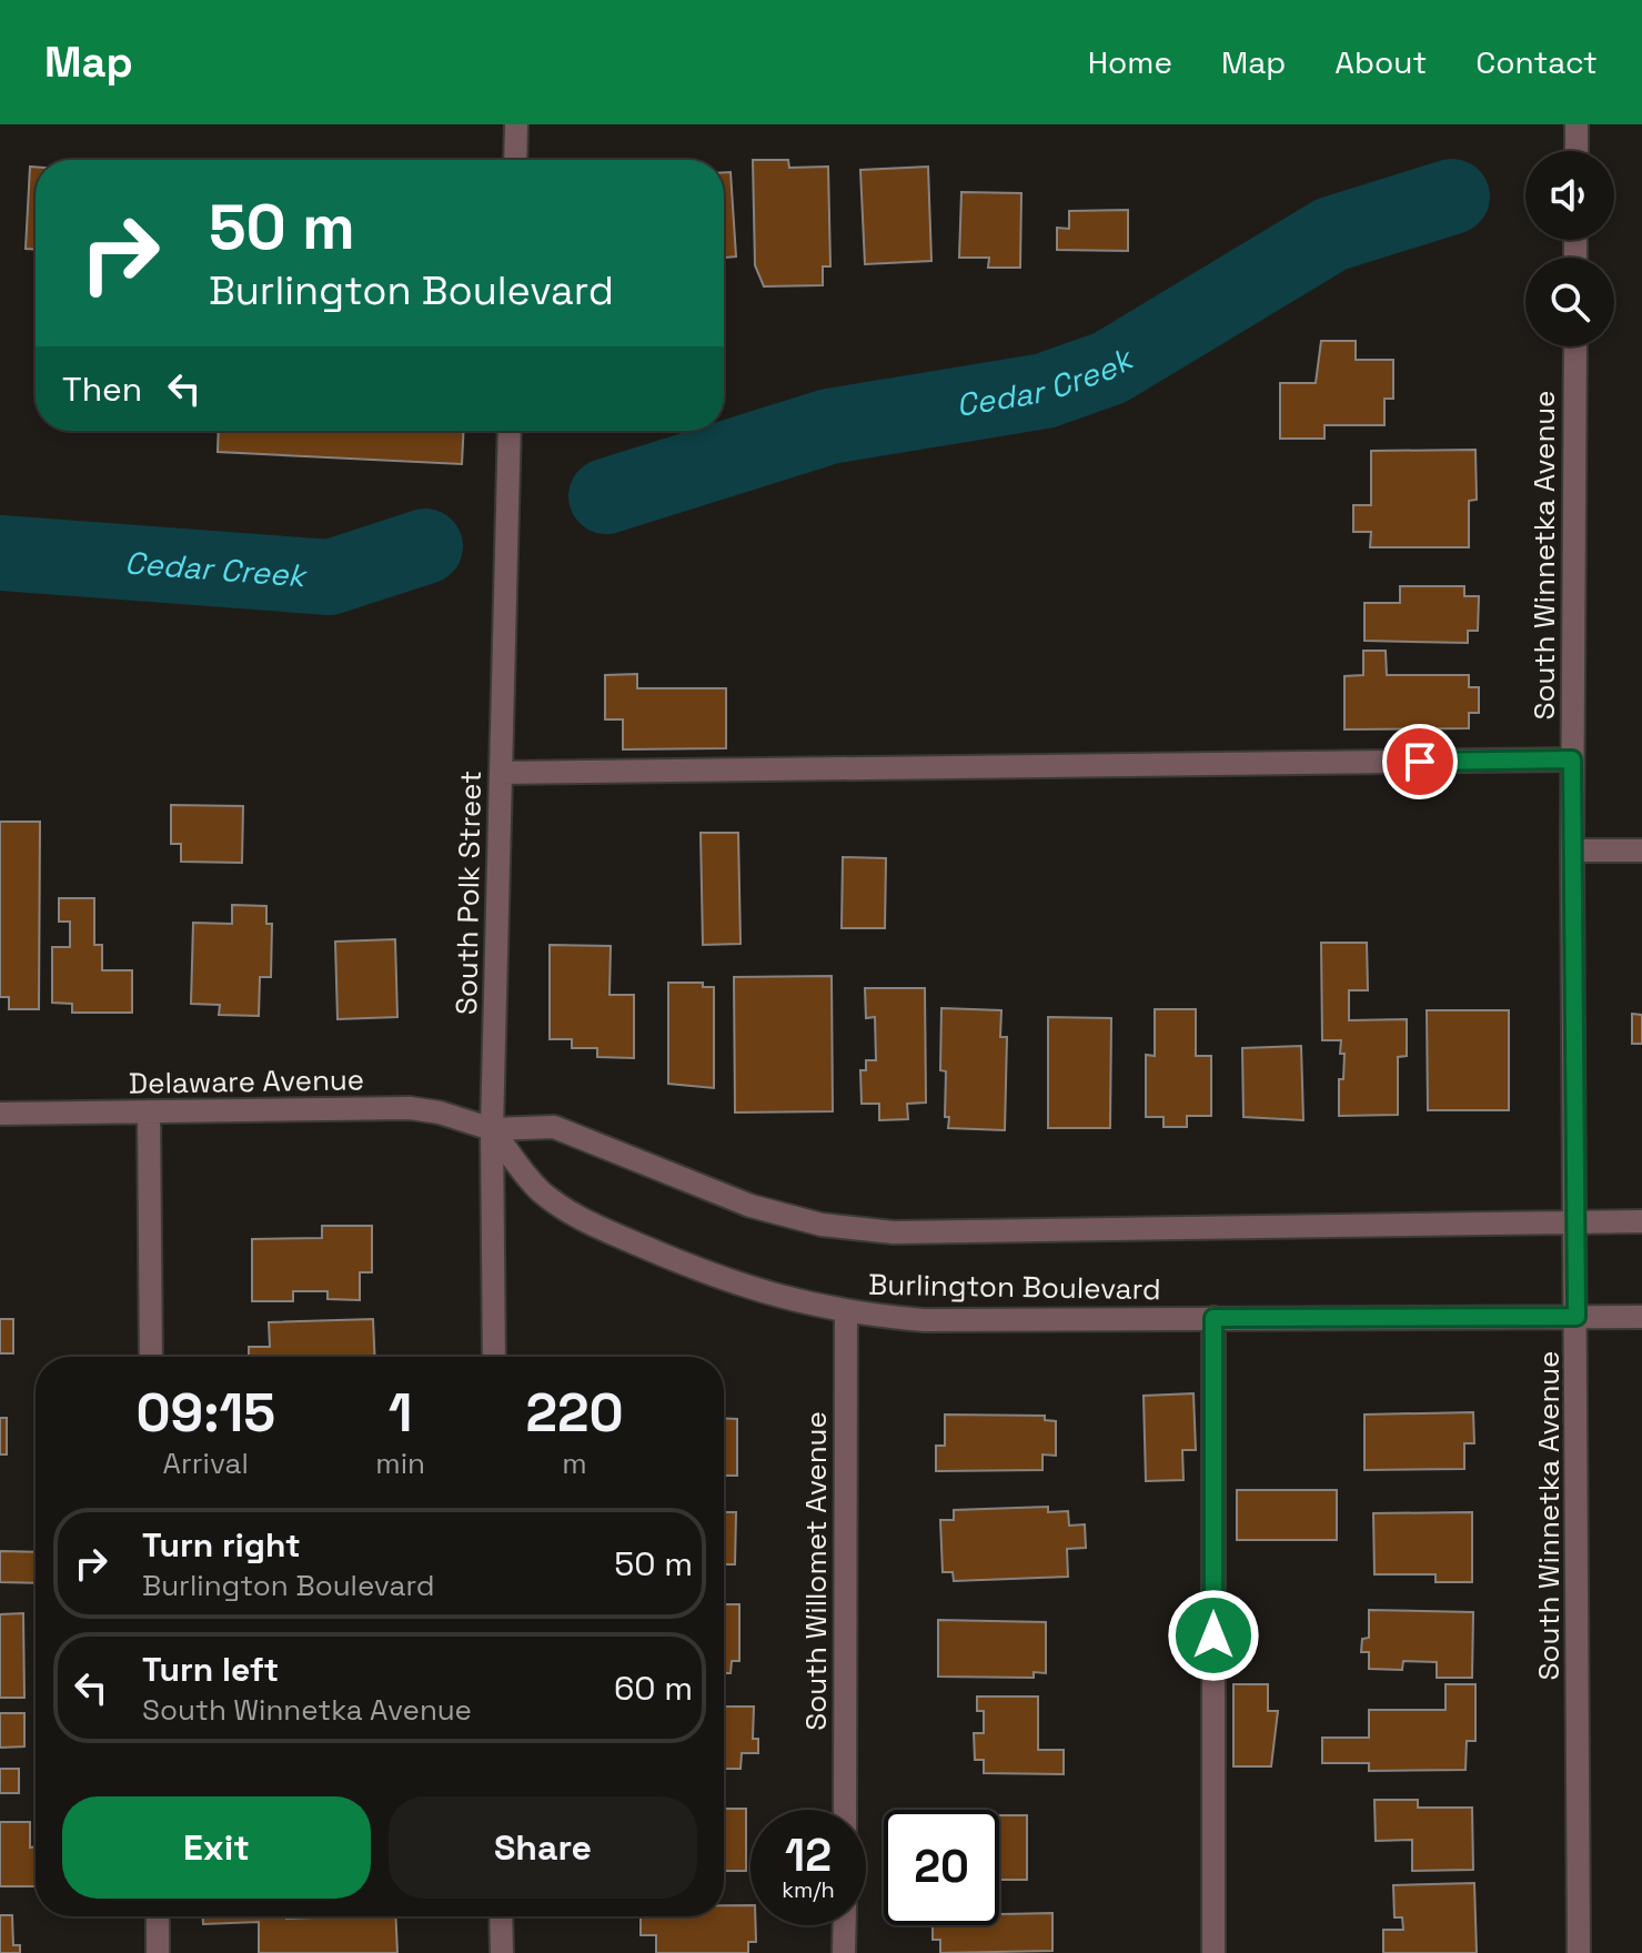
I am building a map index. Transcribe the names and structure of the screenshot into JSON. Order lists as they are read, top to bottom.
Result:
{
  "streets": {
    "street": [
      "South Winnetka Avenue",
      "South Polk Street",
      "Delaware Avenue",
      "Burlington Boulevard",
      "South Willomet Avenue"
    ]
  },
  "crossings": [
    ["South Winnetka Avenue", "Burlington Boulevard"],
    ["South Polk Street", "Delaware Avenue"],
    ["South Polk Street", "Burlington Boulevard"],
    ["Delaware Avenue", "Burlington Boulevard"],
    ["Burlington Boulevard", "South Willomet Avenue"]
  ],
  "water": ["Cedar Creek"],
  "page": {
    "header": "Map",
    "nav": [
      "Home",
      "Map",
      "About",
      "Contact"
    ],
    "turn": ["50 m", "Burlington Boulevard"],
    "then": "Then",
    "eta": [
      "09:15",
      "Arrival",
      "1",
      "min",
      "220",
      "m"
    ],
    "list": [
      {
        "name": "Turn right",
        "note": "Burlington Boulevard",
        "value": "50 m"
      },
      {
        "name": "Turn left",
        "note": "South Winnetka Avenue",
        "value": "60 m"
      }
    ],
    "buttons": ["Exit", "Share"],
    "speed": "12 km/h",
    "limit": "20"
  }
}
